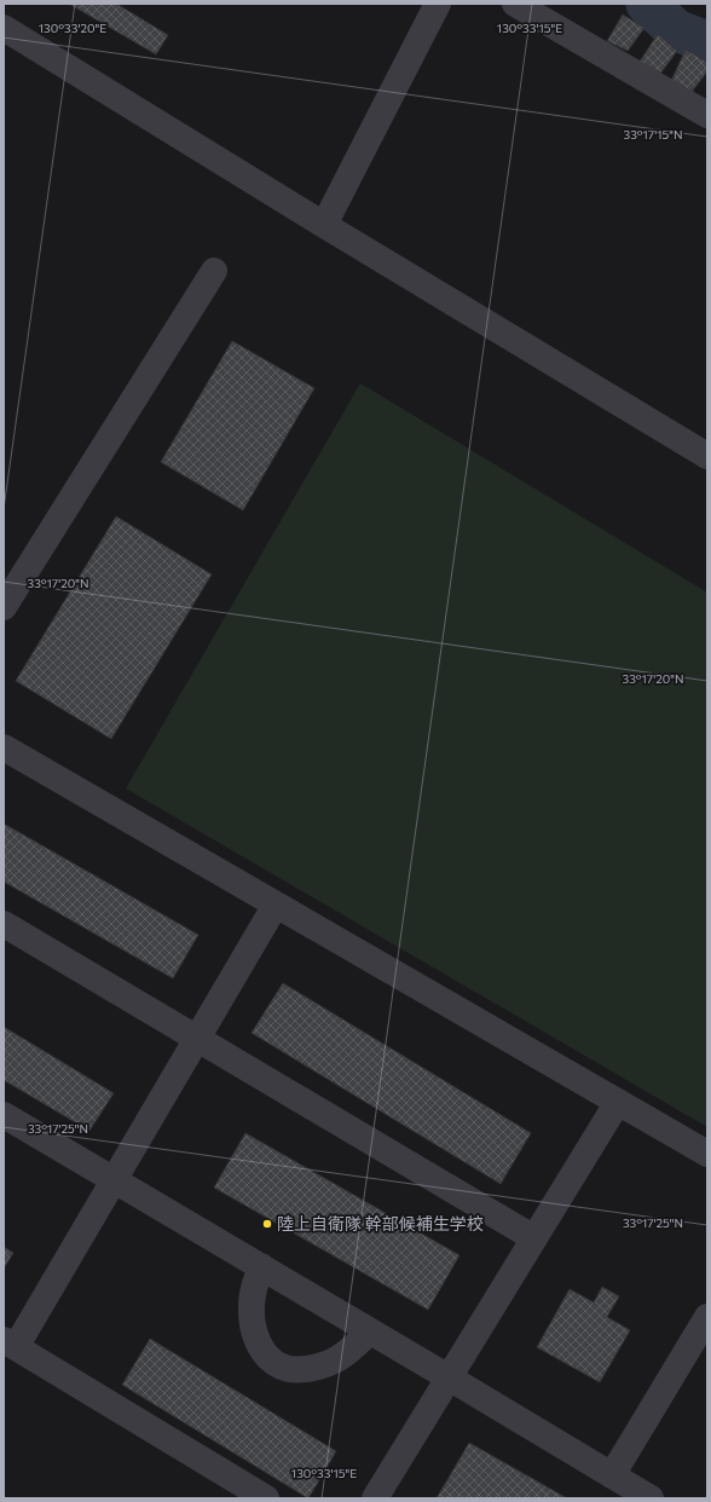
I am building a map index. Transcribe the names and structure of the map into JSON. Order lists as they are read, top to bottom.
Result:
{
  "places": ["陸上自衛隊 幹部候補生学校"],
  "coordinates": [
    "130°33'20\"E",
    "130°33'15\"E",
    "33°17'15\"N",
    "33°17'20\"N",
    "33°17'25\"N"
  ]
}
